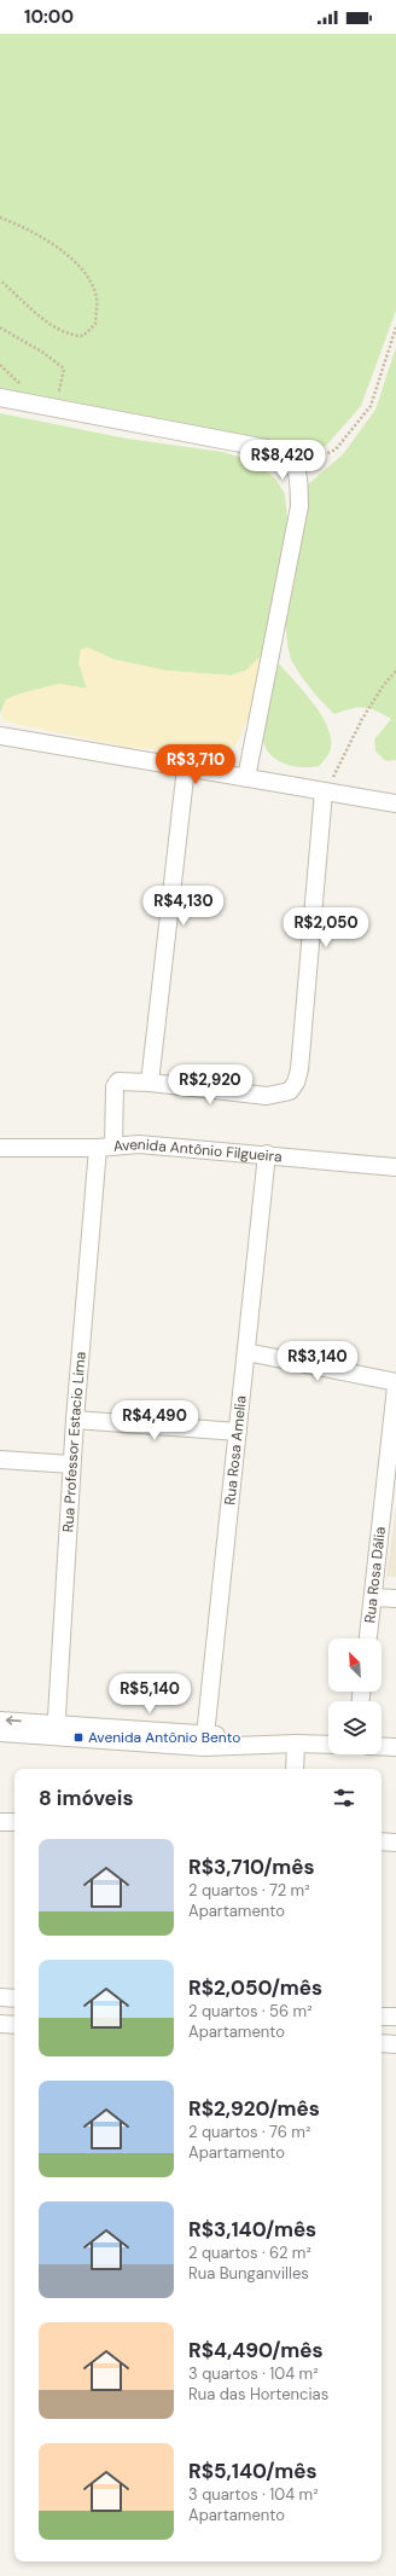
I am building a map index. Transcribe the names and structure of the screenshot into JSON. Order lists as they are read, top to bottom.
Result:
{
  "streets": {
    "street": [
      "Avenida Antônio Filgueira",
      "Rua Professor Estacio Lima",
      "Rua Rosa Amelia",
      "Rua Rosa Dália"
    ]
  },
  "crossings": [
    ["Avenida Antônio Filgueira", "Rua Professor Estacio Lima"],
    ["Avenida Antônio Filgueira", "Rua Rosa Amelia"]
  ],
  "places": {
    "transit": ["Avenida Antônio Bento"]
  },
  "north": "top left",
  "page": {
    "status": "10:00",
    "price": [
      "R$8,420",
      "R$3,710",
      "R$4,130",
      "R$2,050",
      "R$2,920",
      "R$3,140",
      "R$4,490",
      "R$5,140"
    ],
    "heading": "8 imóveis",
    "list": [
      {
        "name": "R$3,710/mês",
        "note": "2 quartos · 72 m² · Apartamento"
      },
      {
        "name": "R$2,050/mês",
        "note": "2 quartos · 56 m² · Apartamento"
      },
      {
        "name": "R$2,920/mês",
        "note": "2 quartos · 76 m² · Apartamento"
      },
      {
        "name": "R$3,140/mês",
        "note": "2 quartos · 62 m² · Rua Bunganvilles"
      },
      {
        "name": "R$4,490/mês",
        "note": "3 quartos · 104 m² · Rua das Hortencias"
      },
      {
        "name": "R$5,140/mês",
        "note": "3 quartos · 104 m² · Apartamento"
      }
    ]
  }
}
